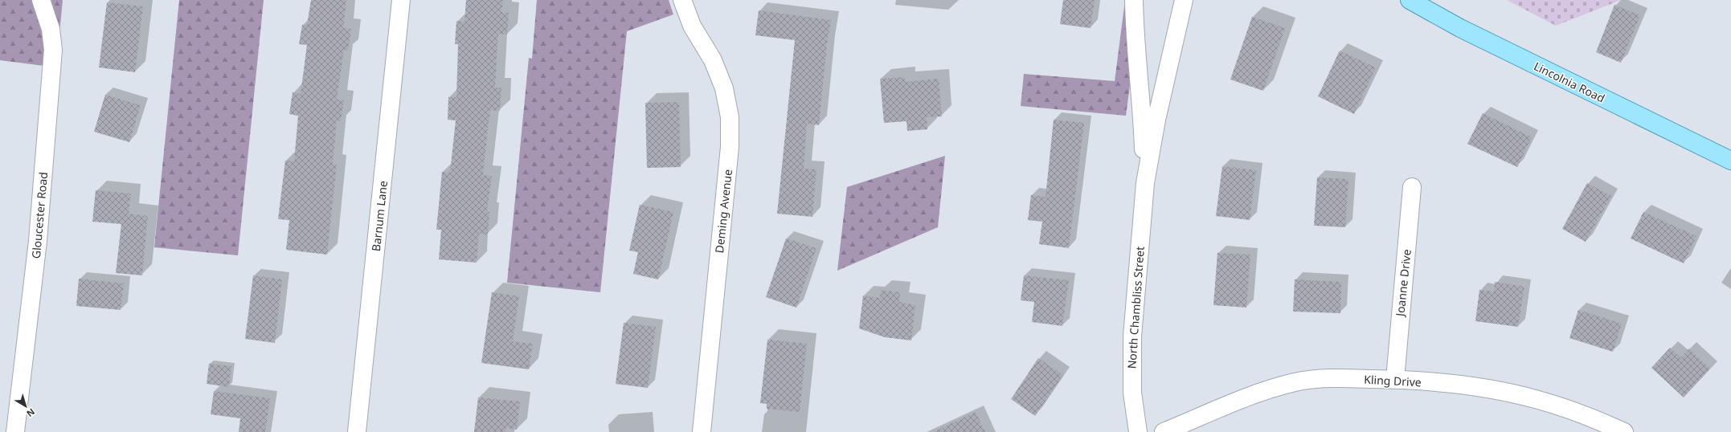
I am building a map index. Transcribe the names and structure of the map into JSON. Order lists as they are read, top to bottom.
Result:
{
  "streets": {
    "main road": ["Lincolnia Road"],
    "street": [
      "Deming Avenue",
      "Gloucester Road",
      "Barnum Lane",
      "Joanne Drive",
      "North Chambliss Street",
      "Kling Drive"
    ]
  },
  "crossings": [
    ["Joanne Drive", "Kling Drive"]
  ],
  "north": "bottom right"
}
